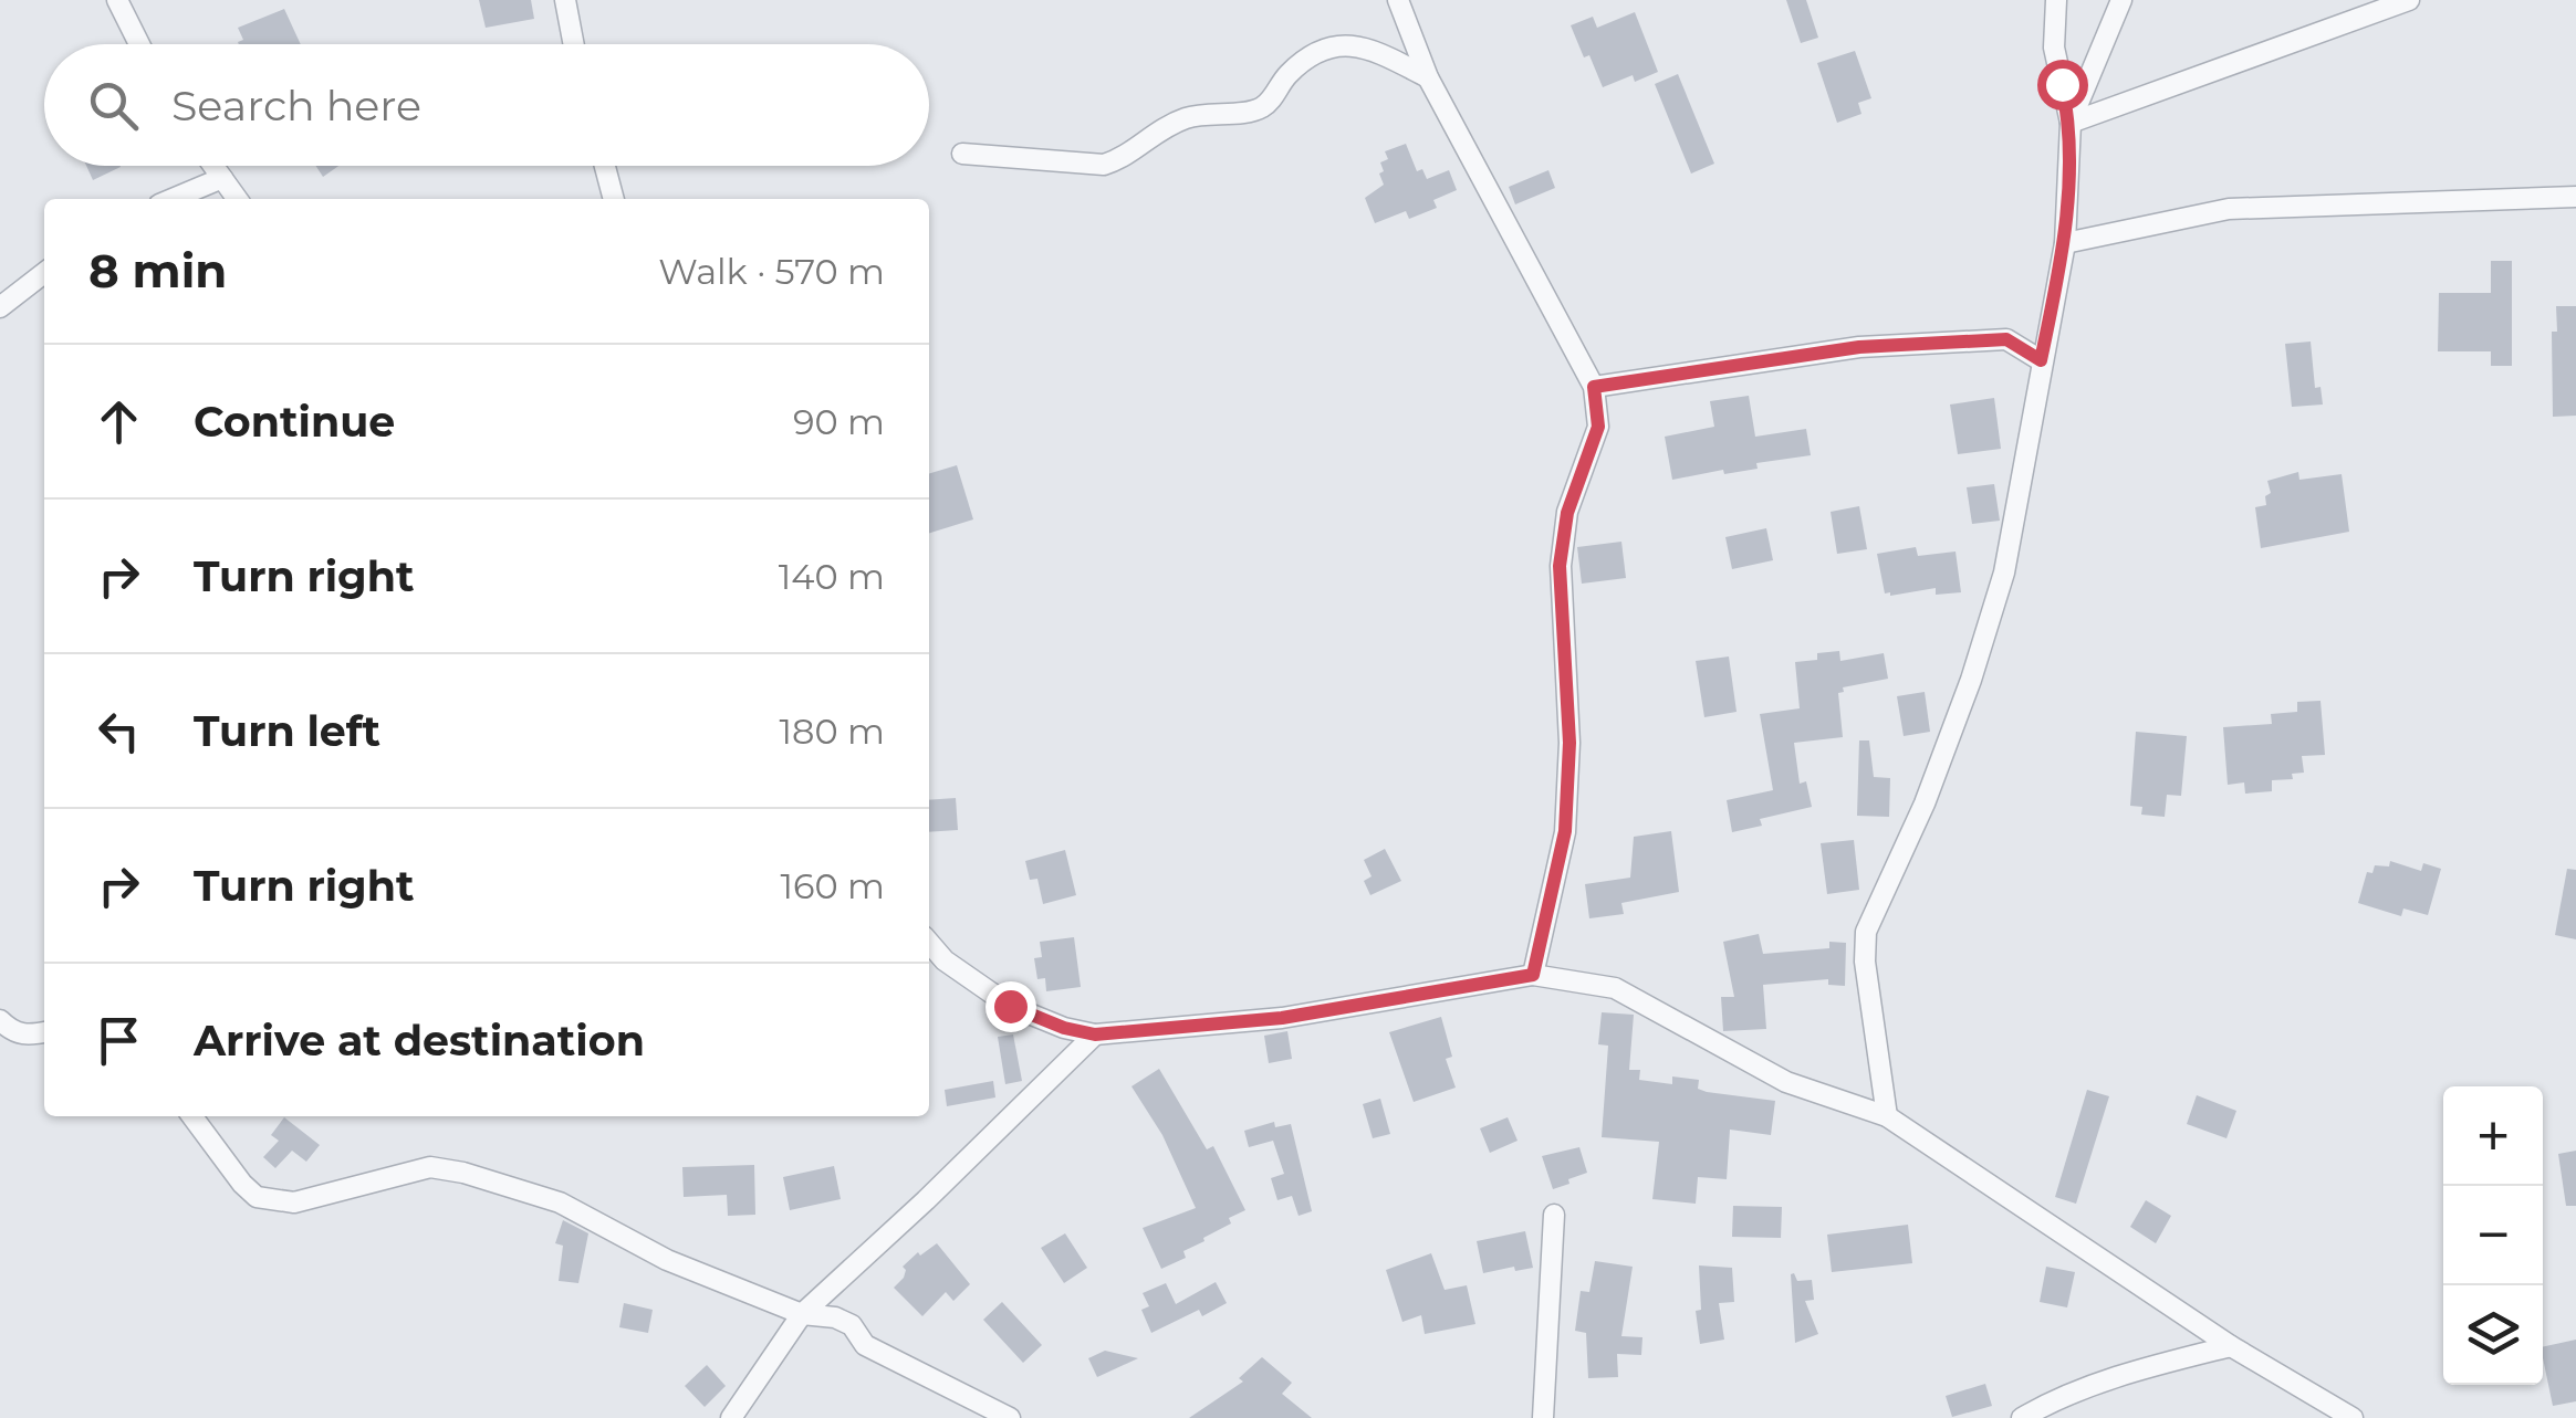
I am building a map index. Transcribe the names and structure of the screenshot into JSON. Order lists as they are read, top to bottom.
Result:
{
  "page": {
    "search": "Search here",
    "heading": ["8 min", "Walk · 570 m"],
    "list": [
      ["Continue", "90 m"],
      ["Turn right", "140 m"],
      ["Turn left", "180 m"],
      ["Turn right", "160 m"],
      "Arrive at destination"
    ],
    "map_buttons": ["+", "−"]
  }
}
